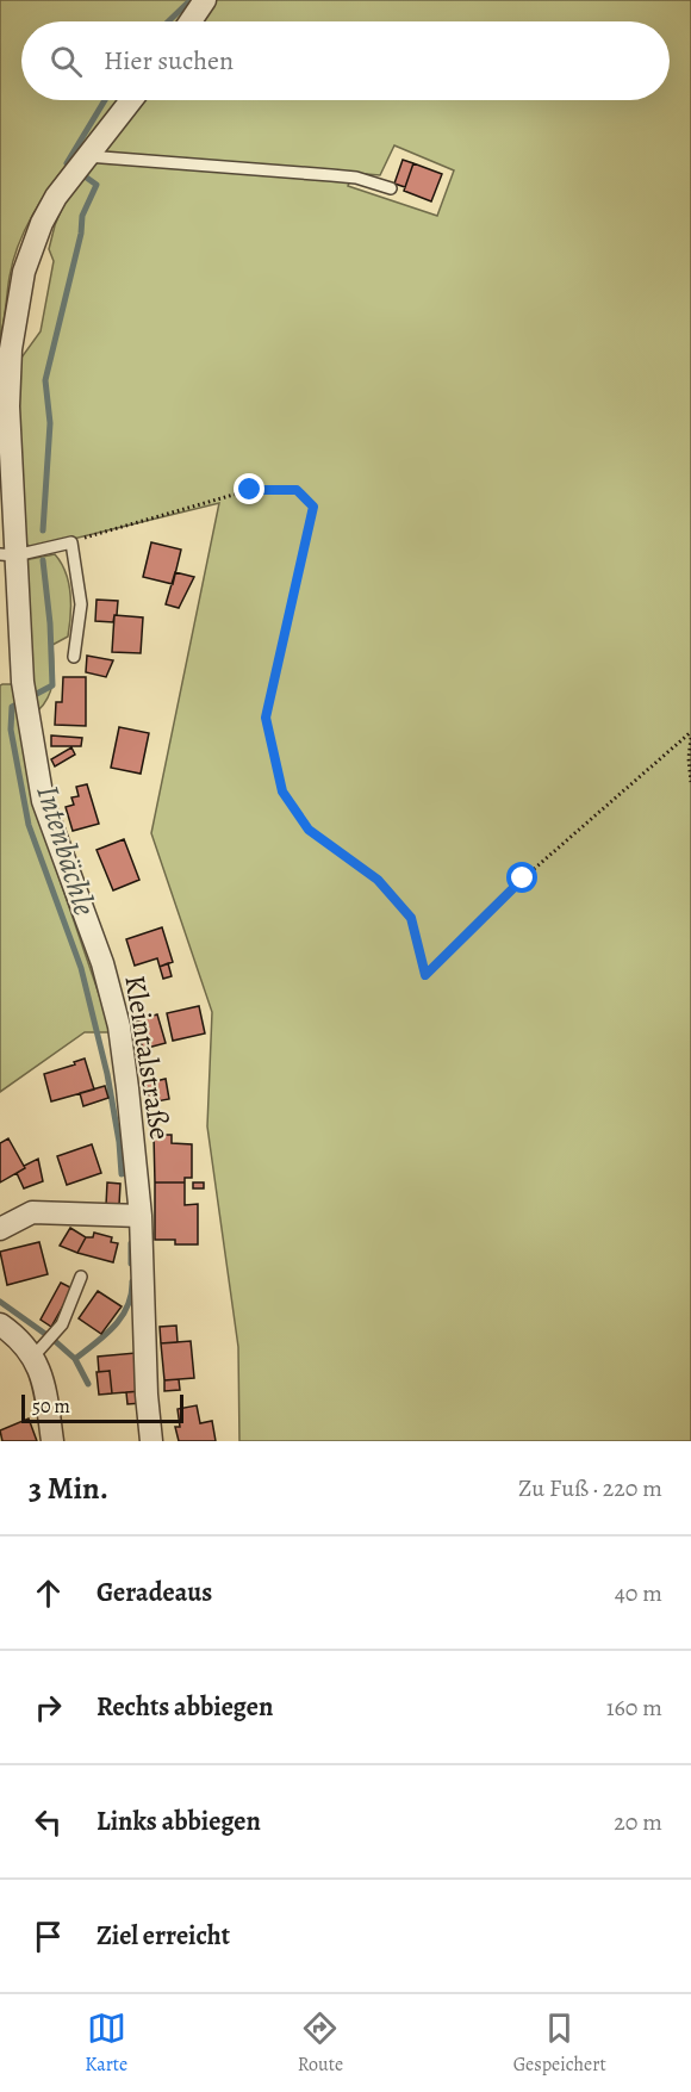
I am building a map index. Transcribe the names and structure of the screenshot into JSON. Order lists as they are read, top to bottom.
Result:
{
  "streets": {
    "street": ["Kleintalstraße"]
  },
  "water": ["Intenbächle"],
  "scale_bar": "50 m",
  "page": {
    "search": "Hier suchen",
    "scale": "50 m",
    "heading": ["3 Min.", "Zu Fuß · 220 m"],
    "list": [
      ["Geradeaus", "40 m"],
      ["Rechts abbiegen", "160 m"],
      ["Links abbiegen", "20 m"],
      "Ziel erreicht"
    ],
    "nav": ["Karte", "Route", "Gespeichert"]
  }
}
